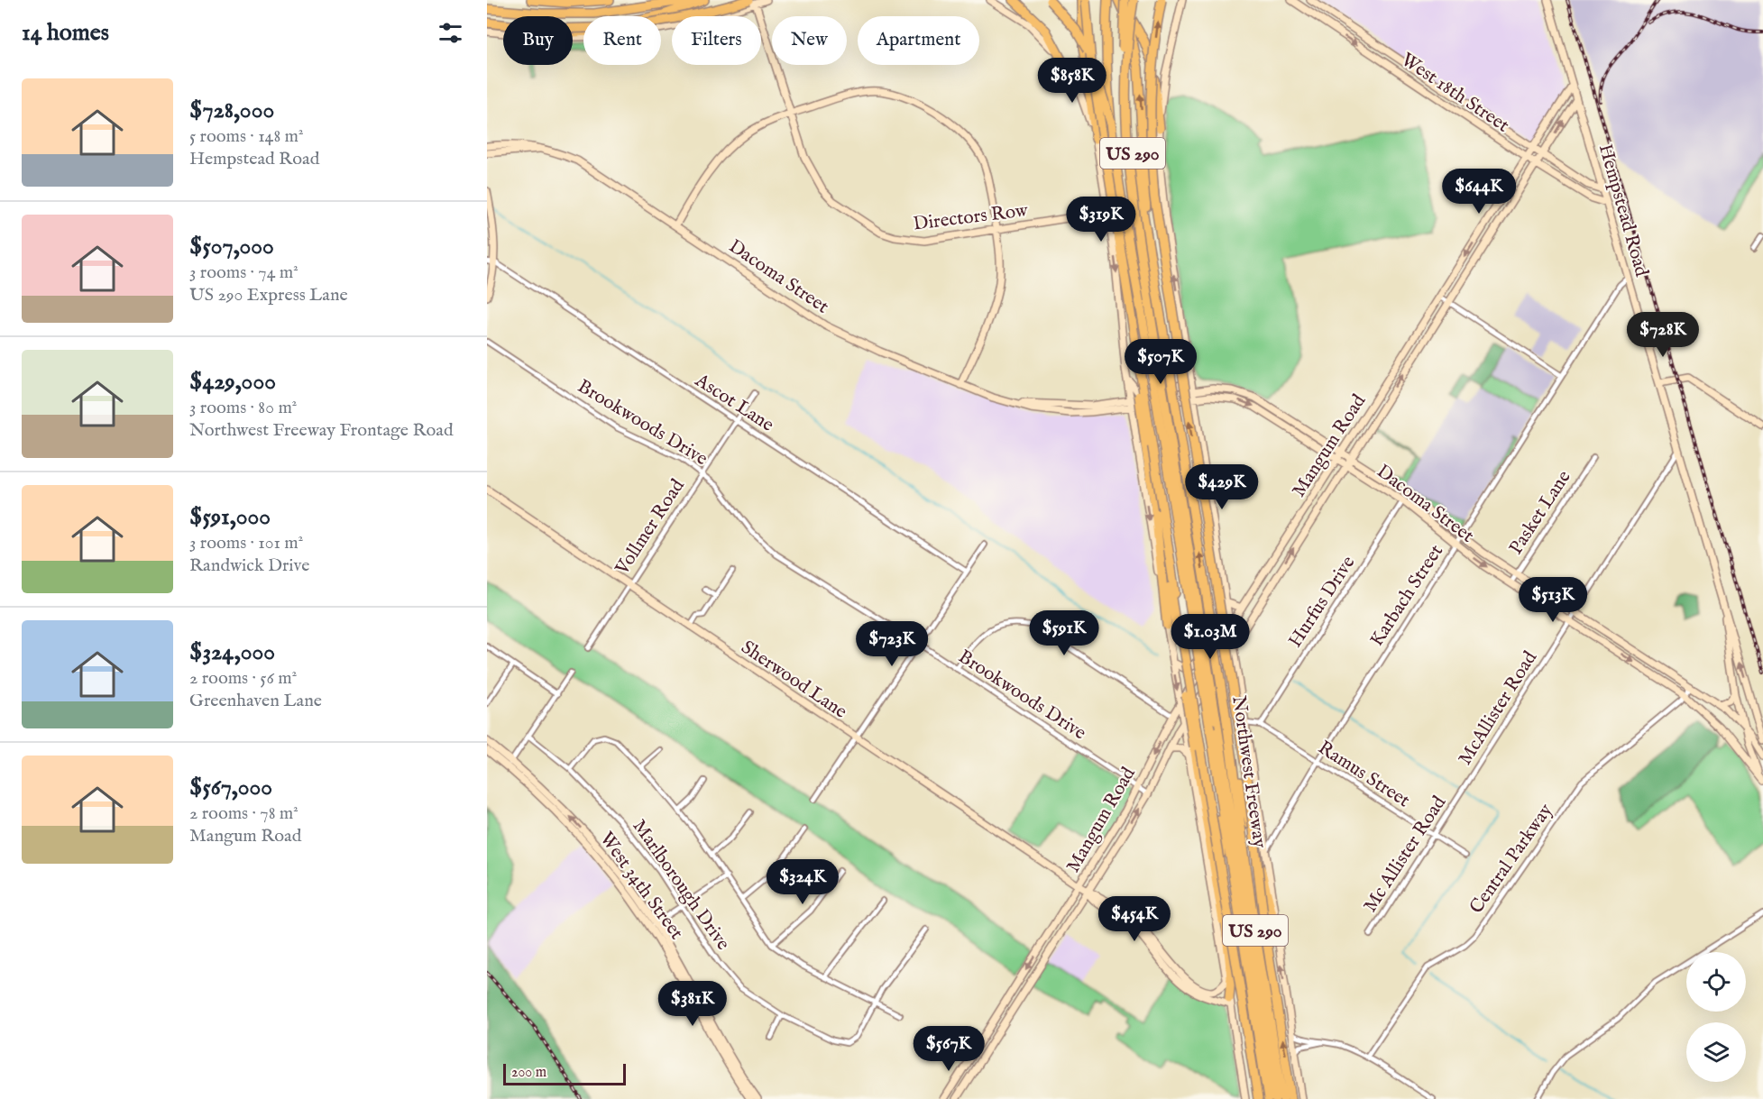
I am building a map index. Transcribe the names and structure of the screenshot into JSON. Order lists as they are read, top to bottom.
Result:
{
  "streets": {
    "highway": ["US 290", "Northwest Freeway"],
    "main road": [
      "West 18th Street",
      "Hempstead Road",
      "Directors Row",
      "Dacoma Street",
      "Mangum Road",
      "Sherwood Lane",
      "West 34th Street"
    ],
    "street": [
      "Ascot Lane",
      "Brookwoods Drive",
      "Pasket Lane",
      "Vollmer Road",
      "Karbach Street",
      "Hurfus Drive",
      "McAllister Road",
      "Ramus Street",
      "Mc Allister Road",
      "Central Parkway",
      "Marlborough Drive"
    ]
  },
  "crossings": [
    ["West 18th Street", "Hempstead Road"],
    ["West 18th Street", "Mangum Road"],
    ["US 290", "Northwest Freeway"],
    ["Hempstead Road", "Dacoma Street"],
    ["Hempstead Road", "Mangum Road"],
    ["Hempstead Road", "Karbach Street"],
    ["Hempstead Road", "McAllister Road"],
    ["Dacoma Street", "Mangum Road"],
    ["Dacoma Street", "Pasket Lane"],
    ["Dacoma Street", "Karbach Street"],
    ["Dacoma Street", "Hurfus Drive"],
    ["Dacoma Street", "McAllister Road"],
    ["Dacoma Street", "Central Parkway"],
    ["Ascot Lane", "Vollmer Road"],
    ["Brookwoods Drive", "Mangum Road"],
    ["Brookwoods Drive", "Vollmer Road"],
    ["Mangum Road", "Sherwood Lane"],
    ["Vollmer Road", "Sherwood Lane"],
    ["Karbach Street", "Ramus Street"],
    ["Hurfus Drive", "Ramus Street"],
    ["McAllister Road", "Mc Allister Road"],
    ["Ramus Street", "Mc Allister Road"]
  ],
  "scale_bar": "200 m",
  "page": {
    "heading": "14 homes",
    "chip": [
      "Buy",
      "Rent",
      "Filters",
      "New",
      "Apartment"
    ],
    "price": [
      "$858K",
      "$644K",
      "$319K",
      "$728K",
      "$507K",
      "$429K",
      "$513K",
      "$591K",
      "$1.03M",
      "$723K",
      "$324K",
      "$454K",
      "$381K",
      "$567K"
    ],
    "list": [
      {
        "name": "$728,000",
        "note": "5 rooms · 148 m² · Hempstead Road"
      },
      {
        "name": "$507,000",
        "note": "3 rooms · 74 m² · US 290 Express Lane"
      },
      {
        "name": "$429,000",
        "note": "3 rooms · 80 m² · Northwest Freeway Frontage Road"
      },
      {
        "name": "$591,000",
        "note": "3 rooms · 101 m² · Randwick Drive"
      },
      {
        "name": "$324,000",
        "note": "2 rooms · 56 m² · Greenhaven Lane"
      },
      {
        "name": "$567,000",
        "note": "2 rooms · 78 m² · Mangum Road"
      }
    ],
    "scale": "200 m"
  }
}
